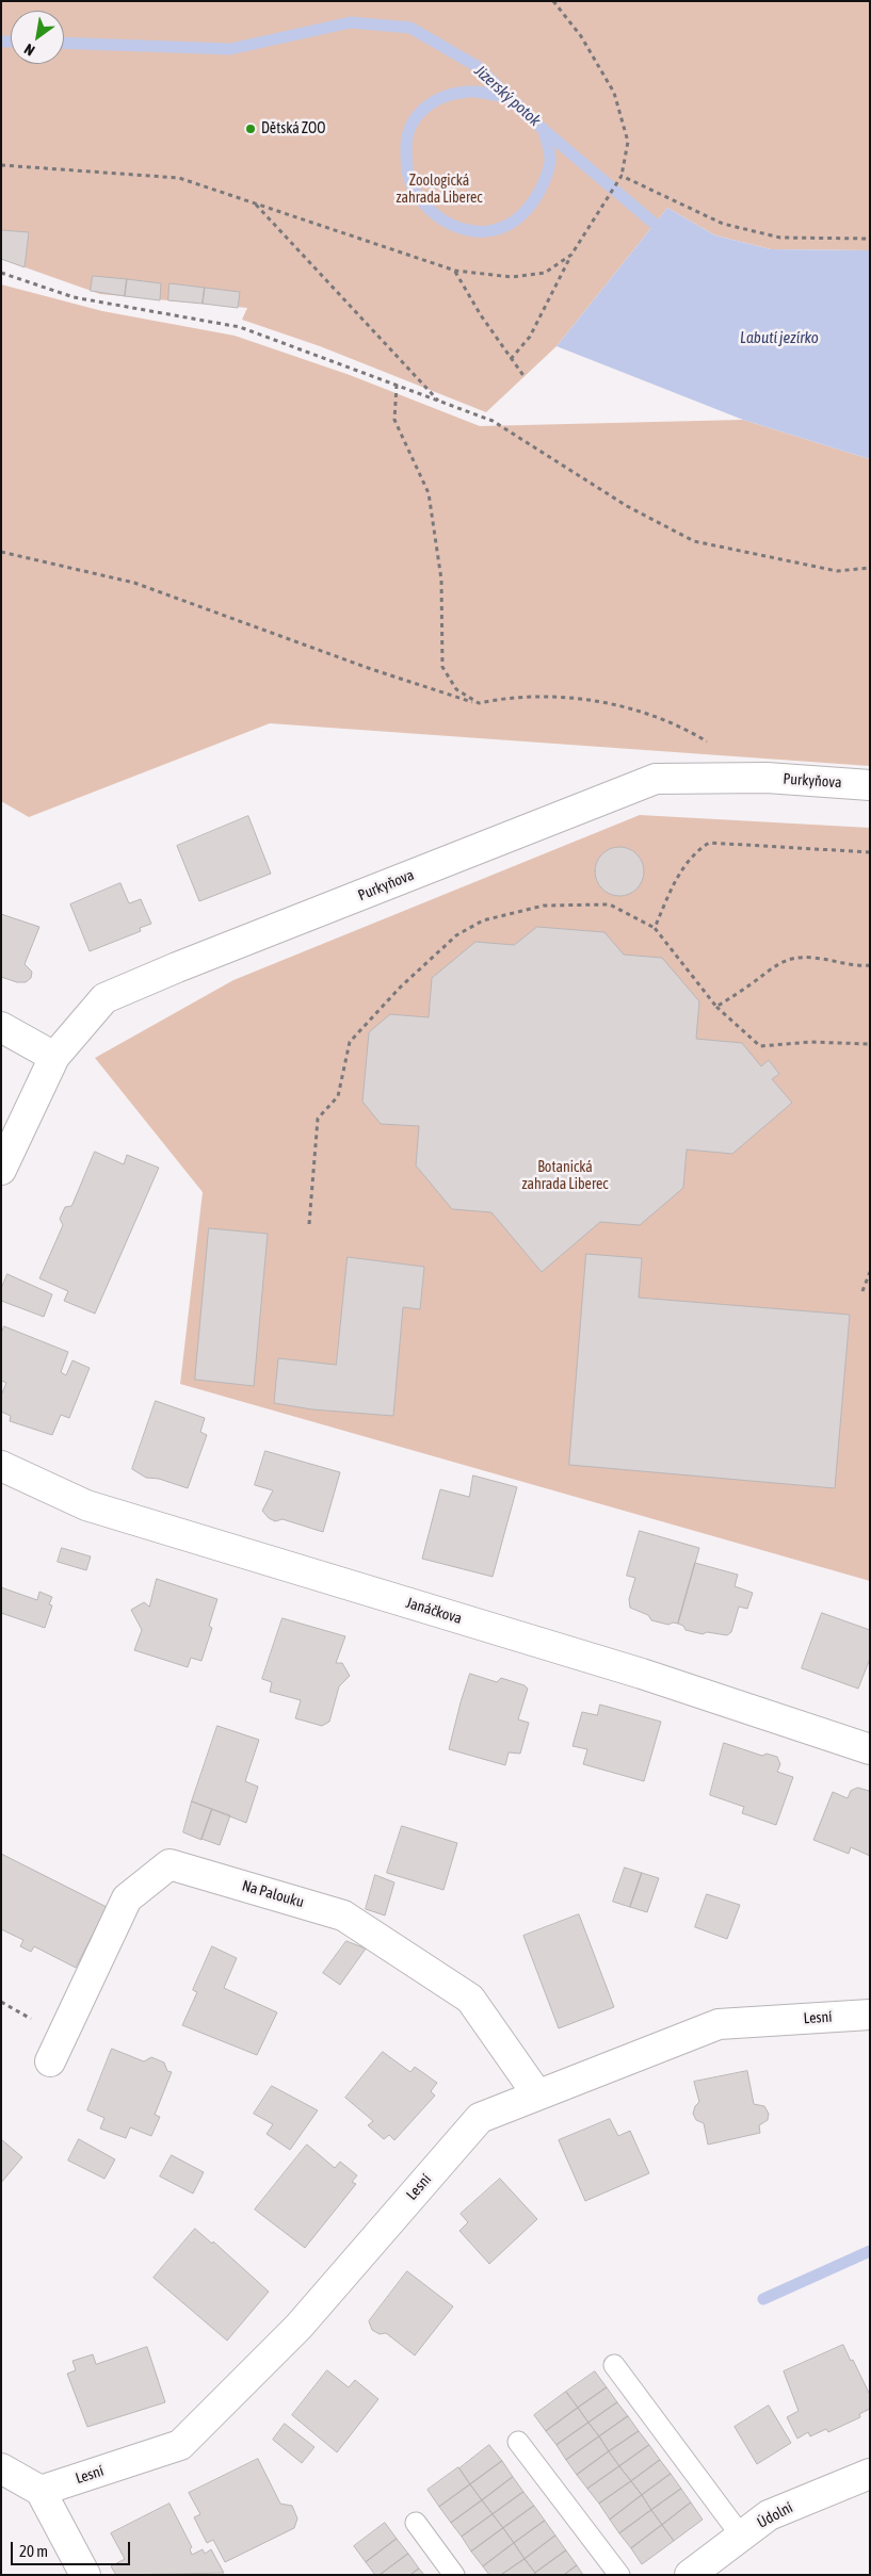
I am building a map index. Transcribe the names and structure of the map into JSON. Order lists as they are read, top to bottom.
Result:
{
  "streets": {
    "street": [
      "Purkyňova",
      "Janáčkova",
      "Na Palouku",
      "Lesní",
      "Údolní"
    ]
  },
  "crossings": [
    ["Na Palouku", "Lesní"]
  ],
  "water": ["Jizerský potok", "Labutí jezírko"],
  "parks": ["Zoologická zahrada Liberec", "Botanická zahrada Liberec"],
  "places": ["Dětská ZOO"],
  "scale_bar": "20 m",
  "north": "bottom left"
}
